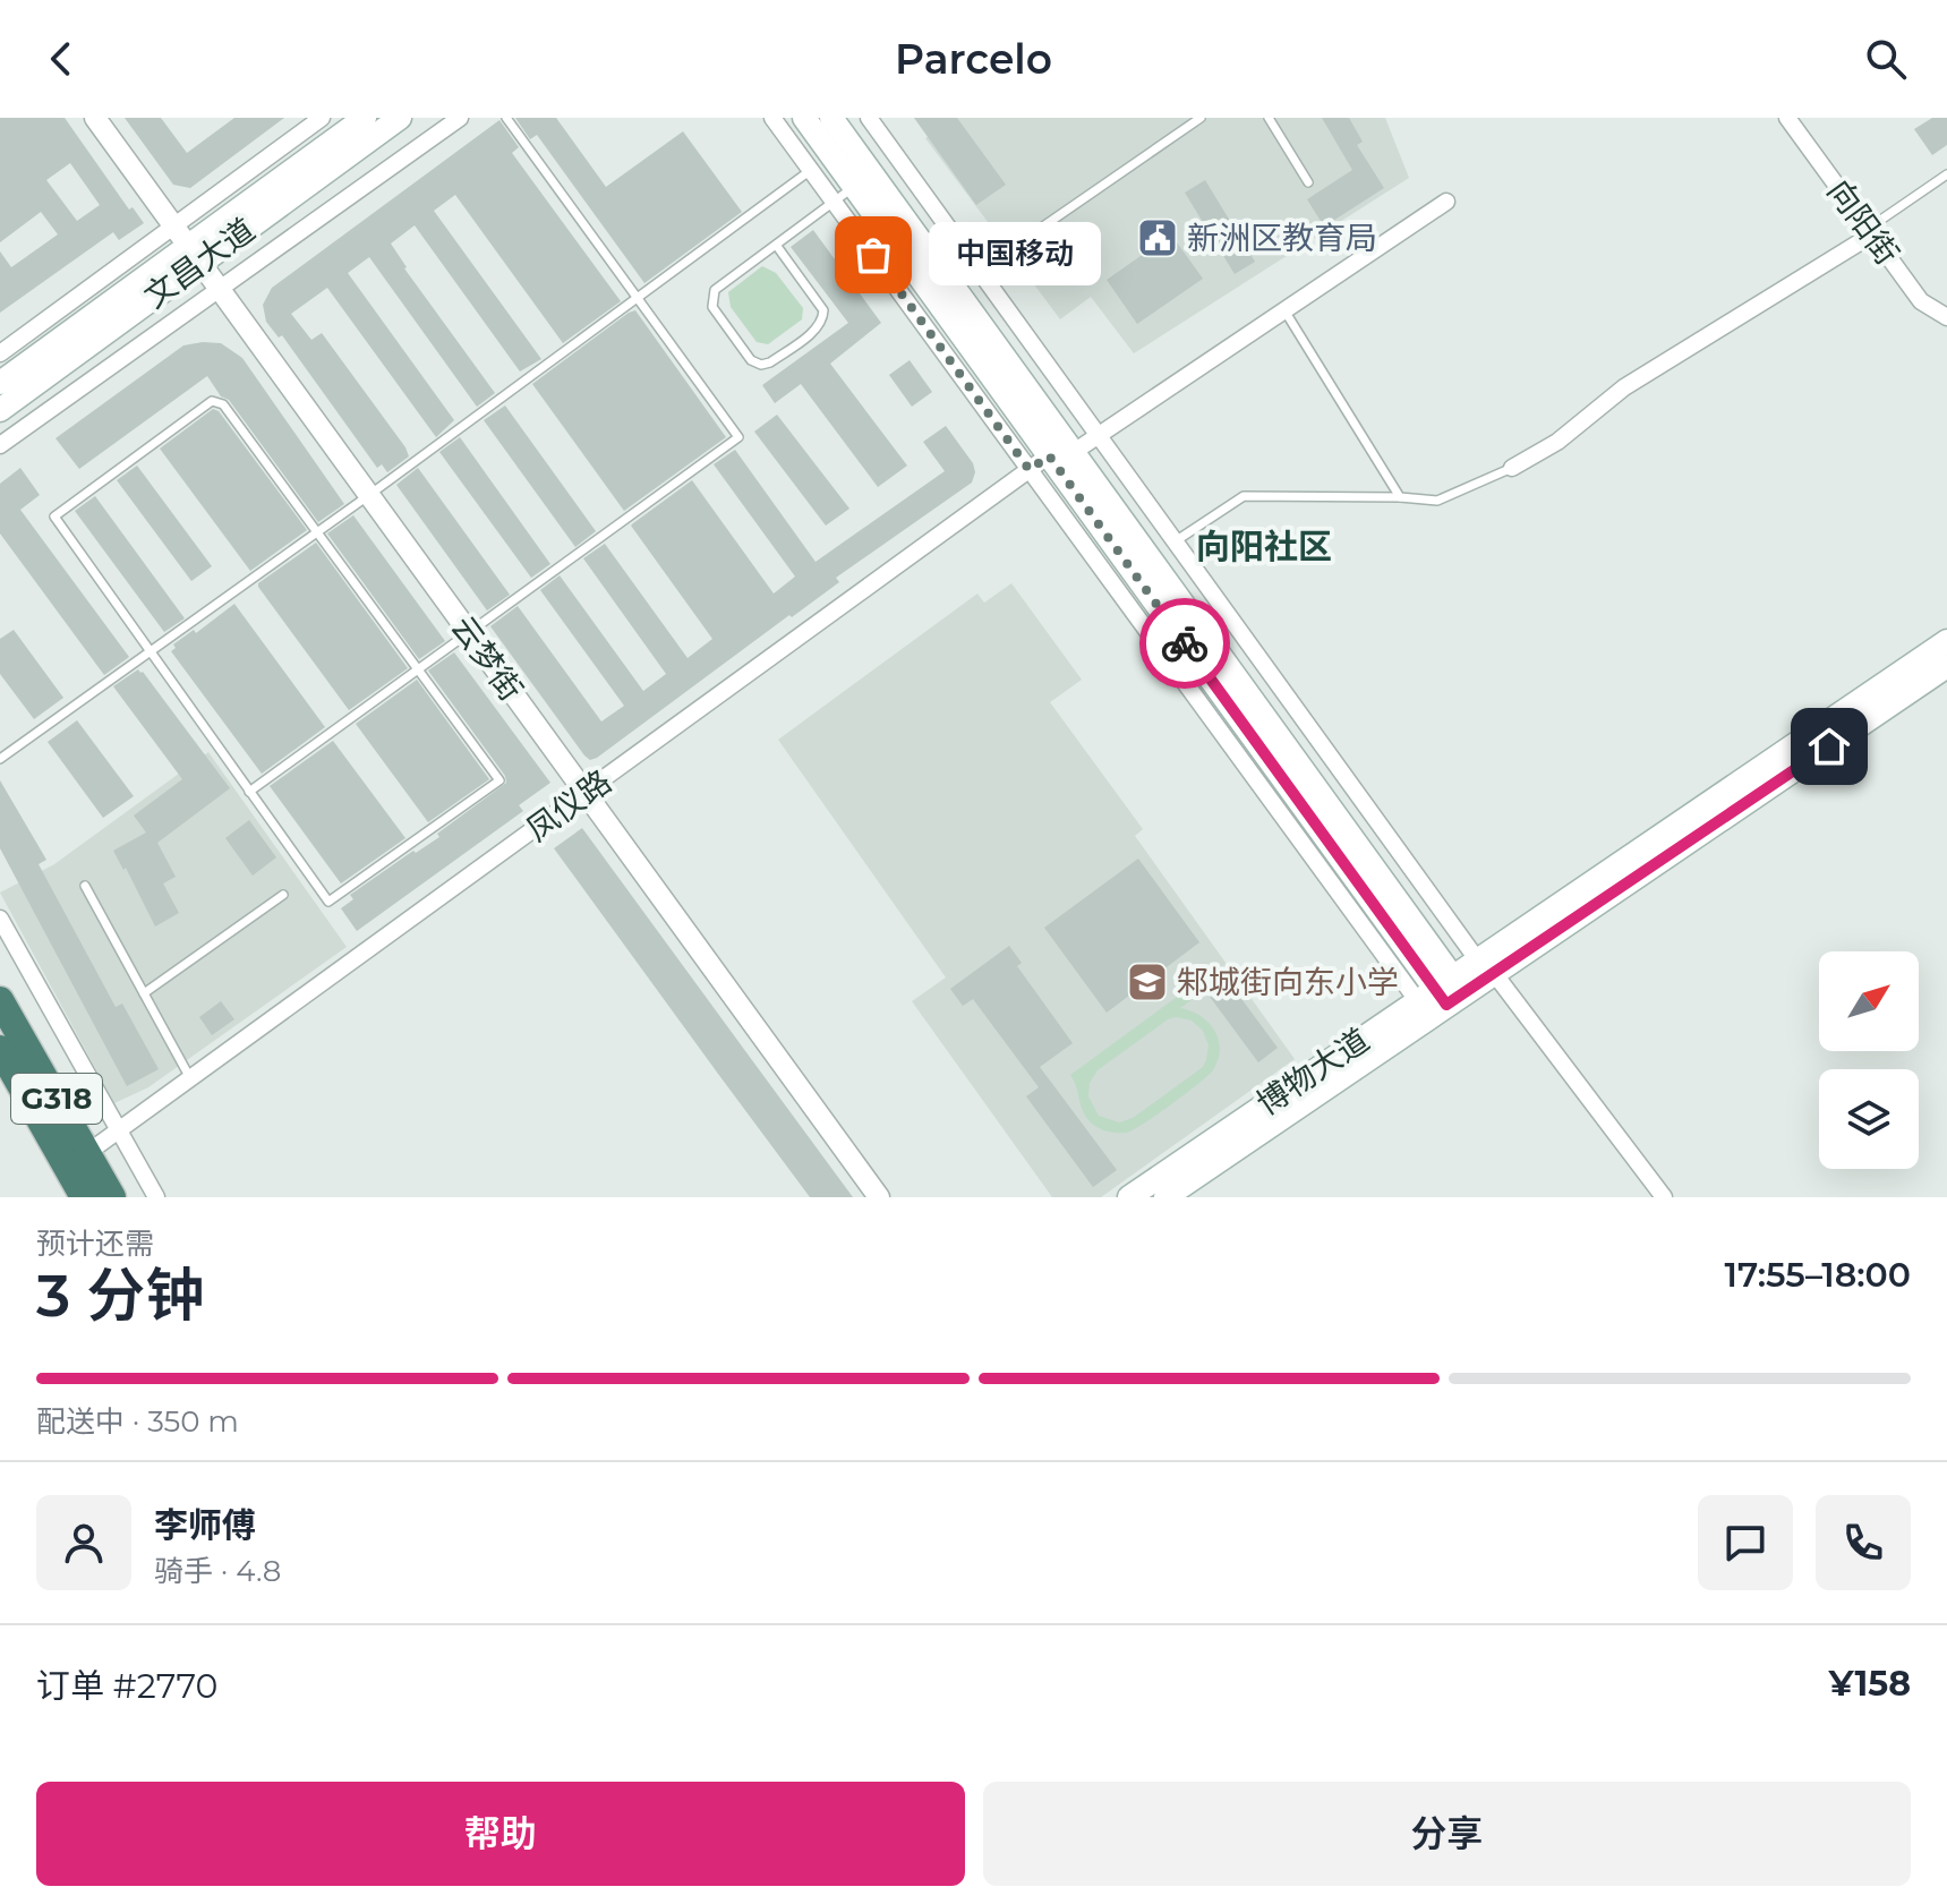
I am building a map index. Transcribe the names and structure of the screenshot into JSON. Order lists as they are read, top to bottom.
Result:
{
  "streets": {
    "highway": ["G318"],
    "main road": ["文昌大道", "博物大道"],
    "street": ["向阳街", "云梦街", "凤仪路"]
  },
  "crossings": [
    ["文昌大道", "云梦街"],
    ["云梦街", "凤仪路"],
    ["凤仪路", "G318"]
  ],
  "districts": ["向阳社区"],
  "places": {
    "public building": ["新洲区教育局"],
    "other": ["中国移动"],
    "school or university": ["邾城街向东小学"]
  },
  "north": "top right",
  "page": {
    "header": "Parcelo",
    "bubble": "中国移动",
    "heading": ["3 分钟", "预计还需", "17:55–18:00"],
    "panel": [
      "李师傅",
      "骑手 · 4.8",
      "订单 #2770",
      "¥158"
    ],
    "bar": "配送中 · 350 m",
    "buttons": ["帮助", "分享"]
  }
}
